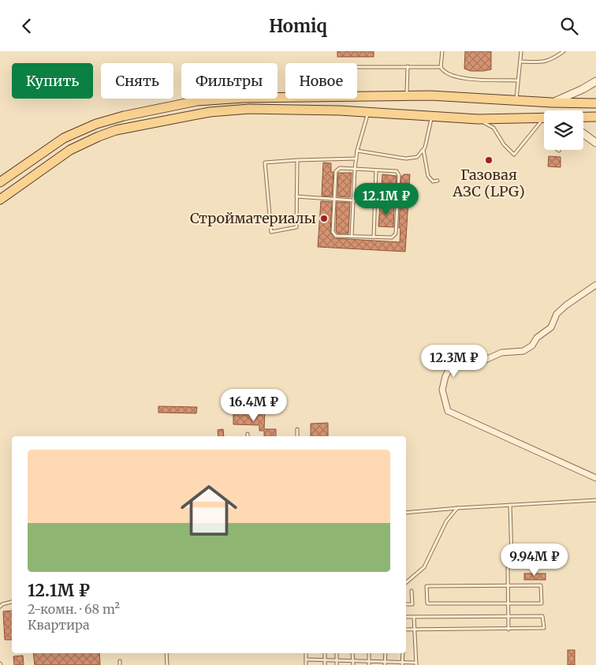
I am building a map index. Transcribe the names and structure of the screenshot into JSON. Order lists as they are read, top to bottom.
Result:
{
  "places": ["Газовая АЗС (LPG)", "Стройматериалы"],
  "page": {
    "header": "Homiq",
    "chip": [
      "Купить",
      "Снять",
      "Фильтры",
      "Новое"
    ],
    "price": [
      "12.1M ₽",
      "12.3M ₽",
      "16.4M ₽",
      "9.94M ₽"
    ],
    "list": [
      {
        "name": "12.1M ₽",
        "note": "2-комн. · 68 m² · Квартира"
      }
    ]
  }
}
